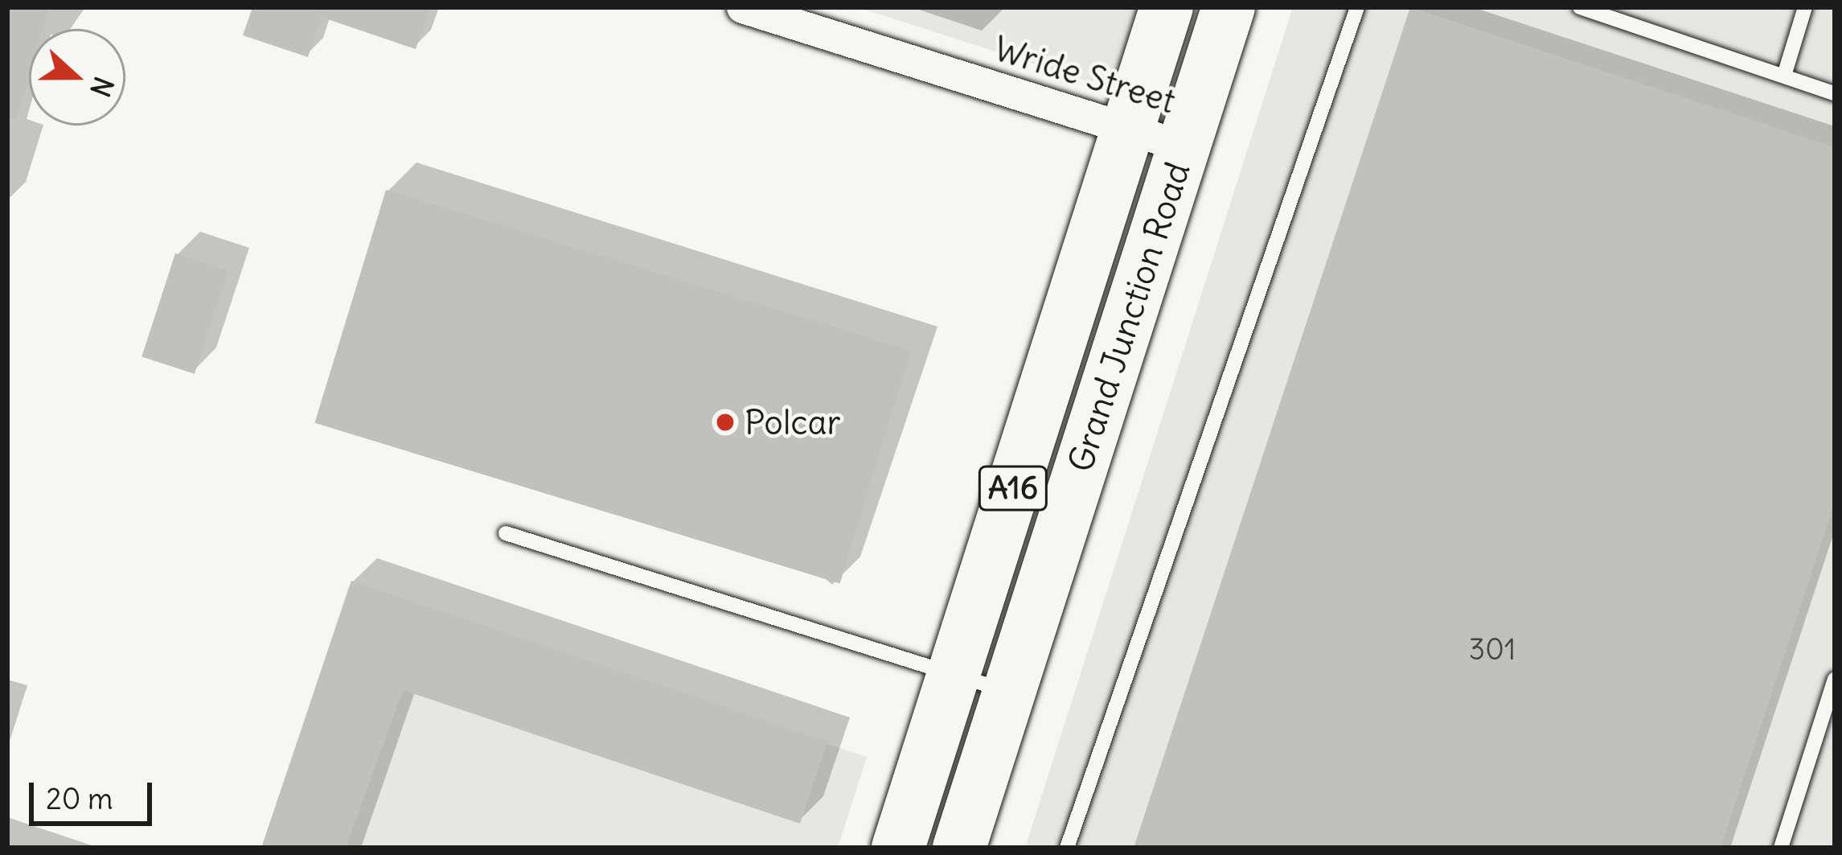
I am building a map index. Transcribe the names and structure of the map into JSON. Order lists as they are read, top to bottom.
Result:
{
  "streets": {
    "highway": ["Grand Junction Road", "A16"],
    "street": ["Wride Street"]
  },
  "crossings": [
    ["Wride Street", "Grand Junction Road"]
  ],
  "places": ["Polcar"],
  "house_numbers": ["301"],
  "scale_bar": "20 m",
  "north": "right"
}
